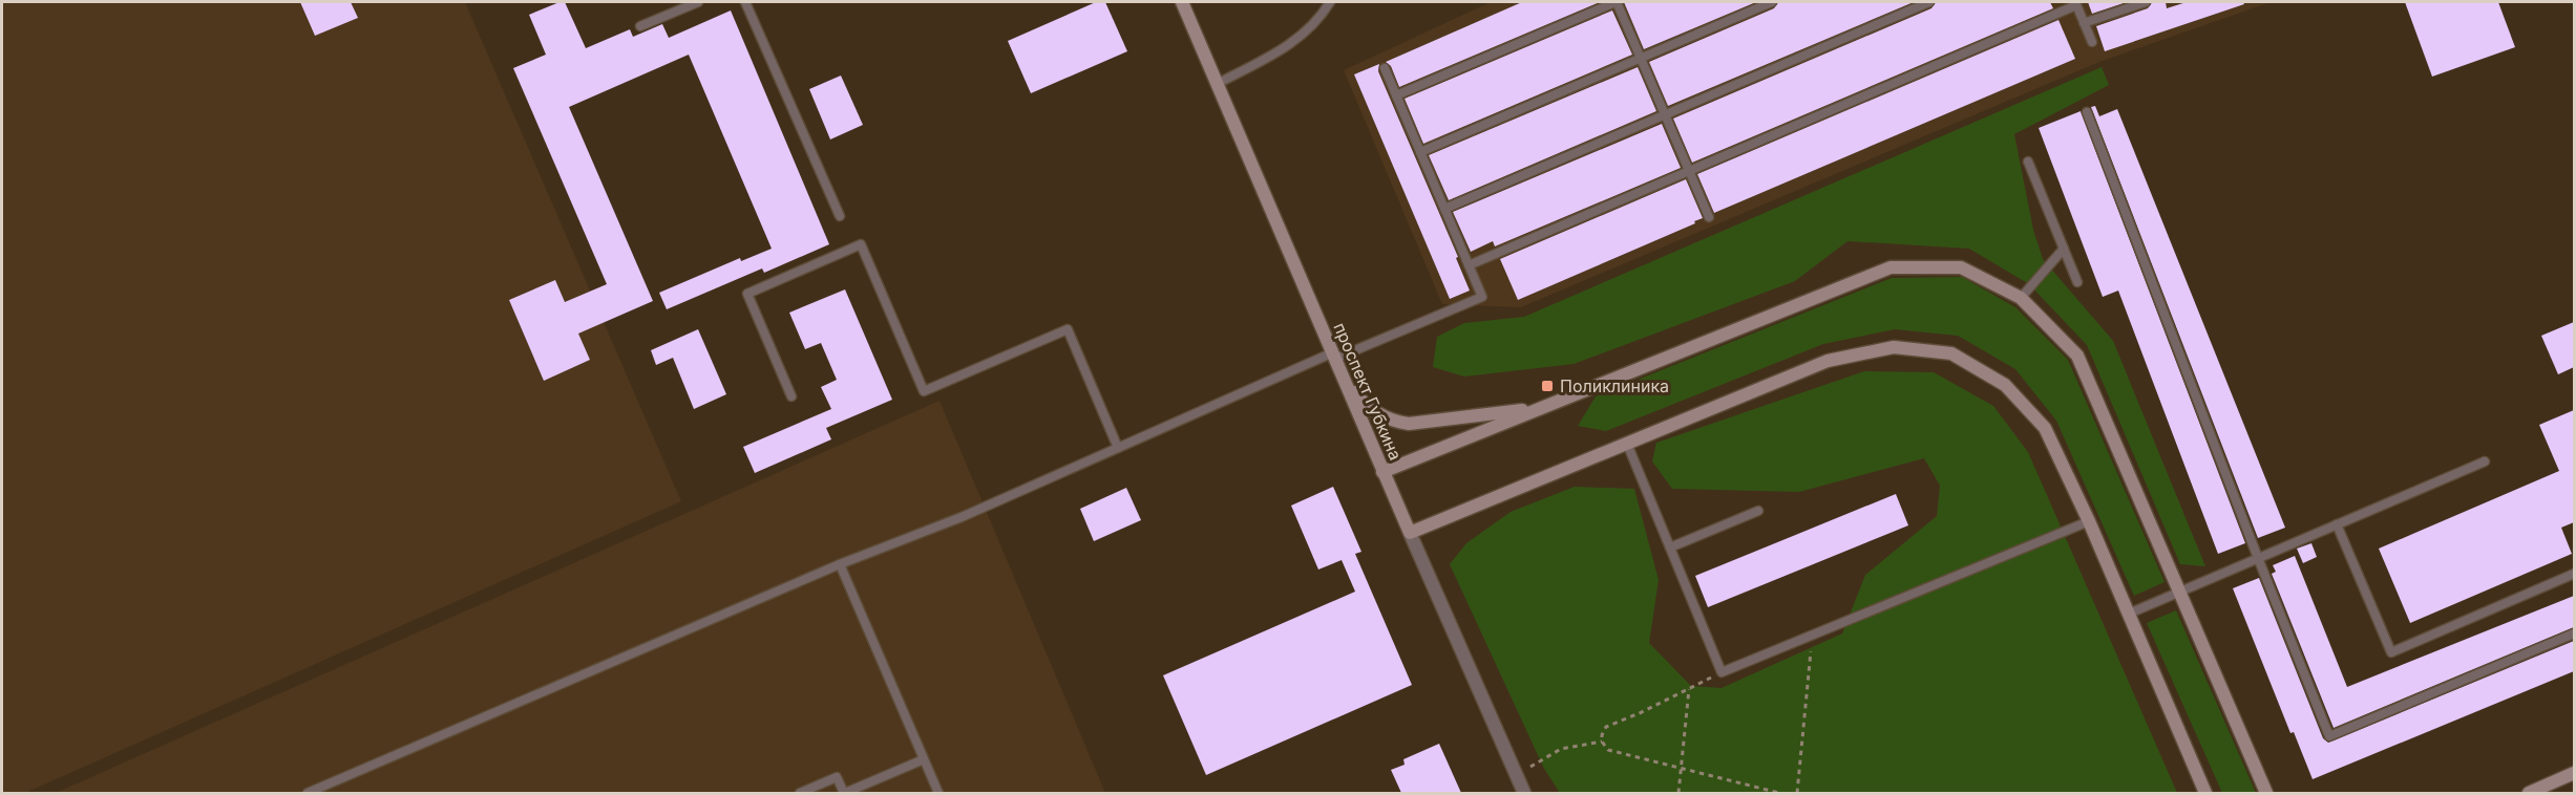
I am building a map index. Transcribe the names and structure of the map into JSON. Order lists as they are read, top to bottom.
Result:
{
  "streets": {
    "main road": ["проспект Губкина"]
  },
  "places": {
    "transit": ["Поликлиника"]
  }
}
